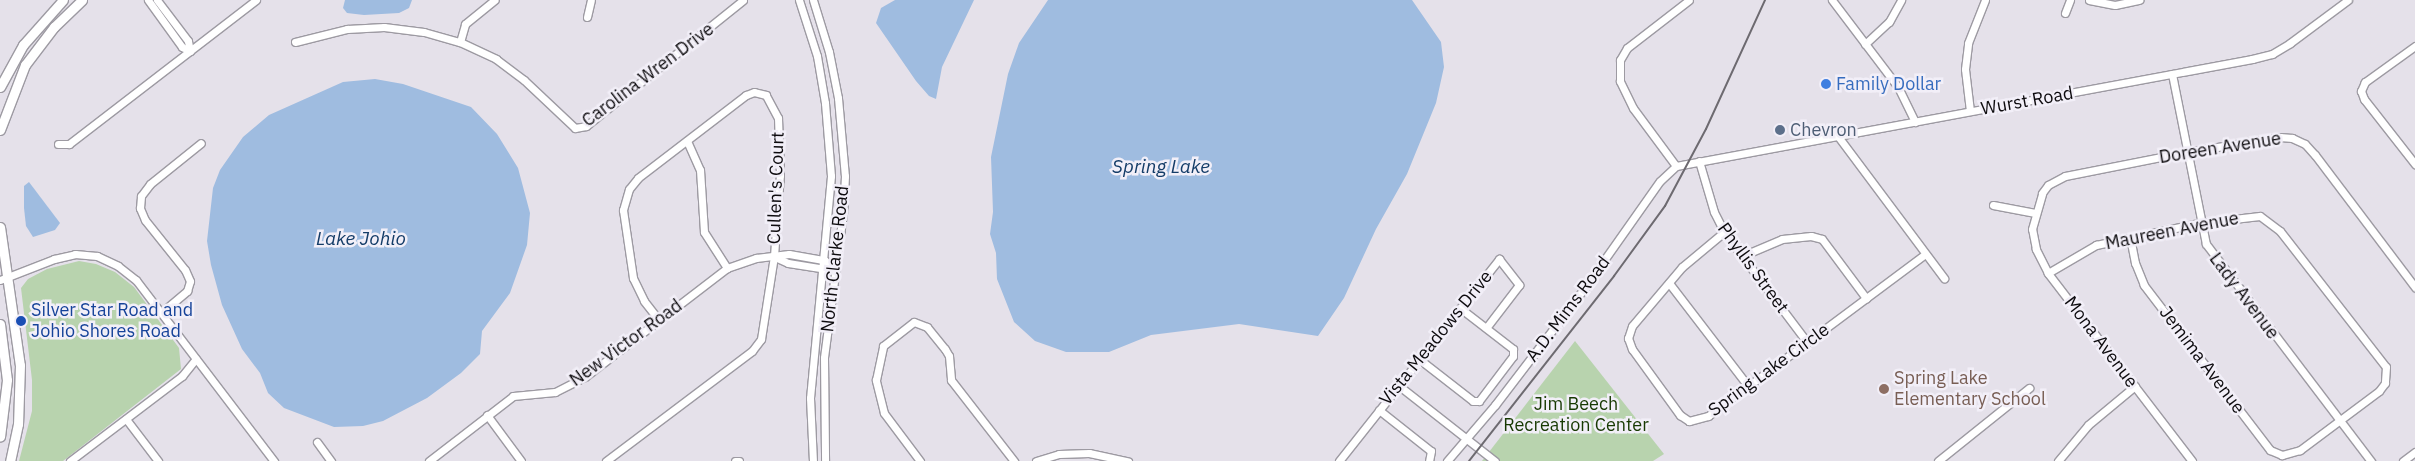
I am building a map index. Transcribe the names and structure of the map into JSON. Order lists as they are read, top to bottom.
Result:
{
  "streets": {
    "street": [
      "Carolina Wren Drive",
      "Wurst Road",
      "Doreen Avenue",
      "Cullen's Court",
      "Maureen Avenue",
      "North Clarke Road",
      "Phyllis Street",
      "Lady Avenue",
      "A.D. Mims Road",
      "Vista Meadows Drive",
      "Mona Avenue",
      "New Victor Road",
      "Jemima Avenue",
      "Spring Lake Circle"
    ]
  },
  "crossings": [
    ["Wurst Road", "Phyllis Street"],
    ["Wurst Road", "Lady Avenue"],
    ["Wurst Road", "A.D. Mims Road"],
    ["Doreen Avenue", "Lady Avenue"],
    ["Doreen Avenue", "Mona Avenue"],
    ["Cullen's Court", "New Victor Road"],
    ["Maureen Avenue", "Lady Avenue"],
    ["Maureen Avenue", "Mona Avenue"],
    ["Maureen Avenue", "Jemima Avenue"],
    ["North Clarke Road", "New Victor Road"],
    ["Phyllis Street", "Spring Lake Circle"],
    ["Lady Avenue", "Jemima Avenue"]
  ],
  "water": ["Spring Lake", "Lake Johio"],
  "parks": ["Jim Beech Recreation Center"],
  "places": [
    "Family Dollar",
    "Chevron",
    "Silver Star Road and Johio Shores Road",
    "Spring Lake Elementary School"
  ]
}
